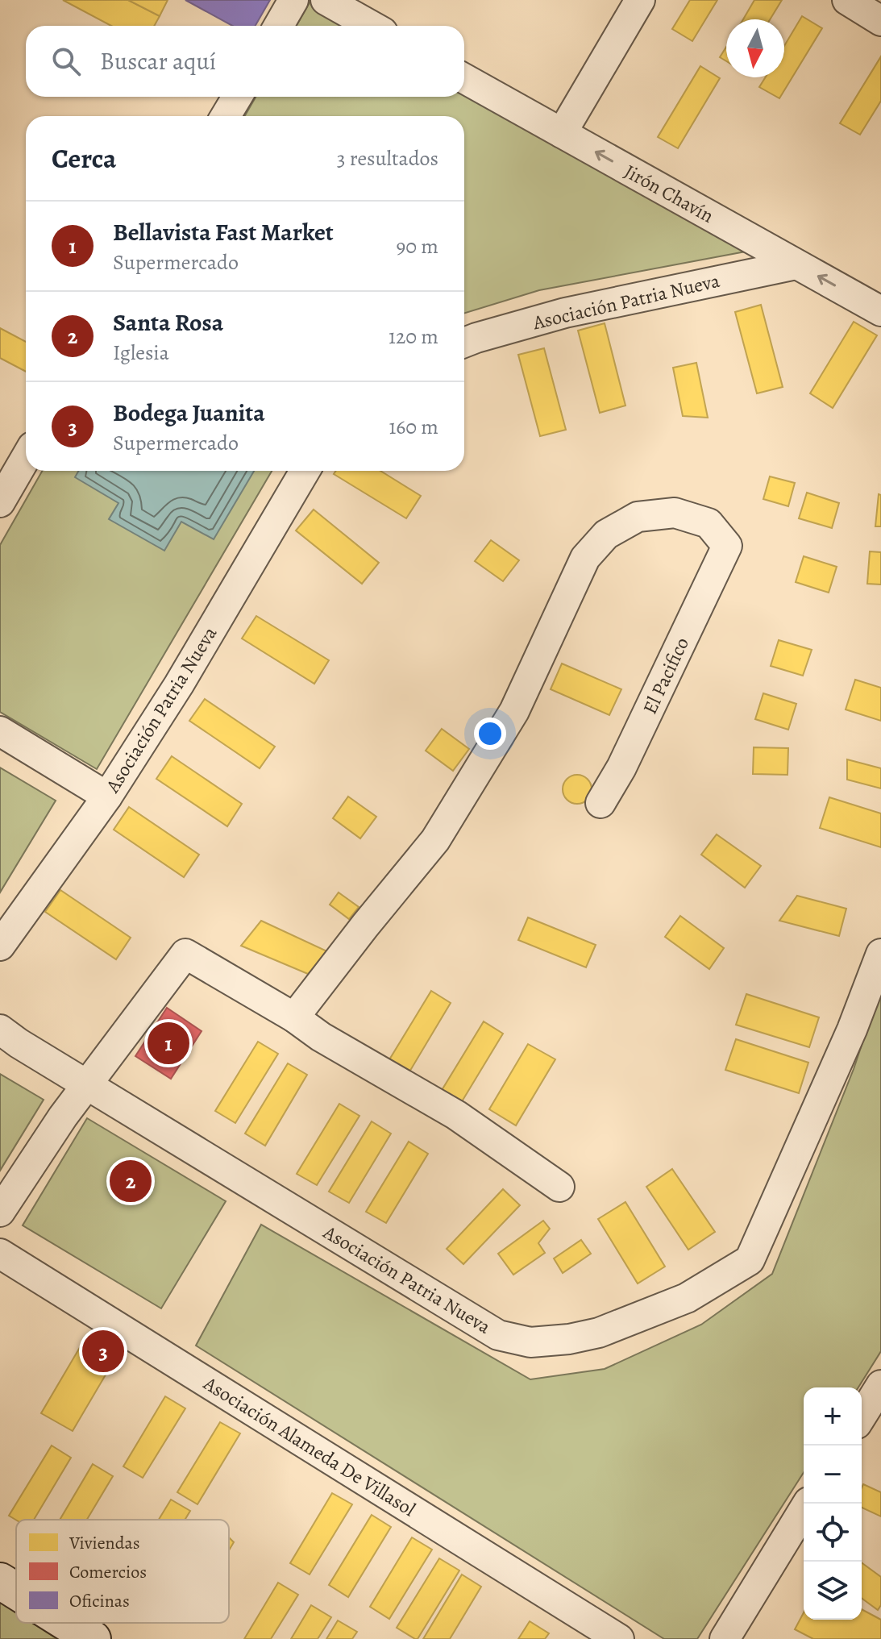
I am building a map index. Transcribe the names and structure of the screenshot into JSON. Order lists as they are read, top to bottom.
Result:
{
  "streets": {
    "street": [
      "Jirón Chavín",
      "Asociación Patria Nueva",
      "El Pacifico",
      "Asociación Alameda De Villasol"
    ]
  },
  "crossings": [
    ["Jirón Chavín", "Asociación Patria Nueva"]
  ],
  "one_way": ["Jirón Chavín"],
  "legend": ["Viviendas", "Comercios", "Oficinas"],
  "north": "bottom",
  "page": {
    "search": "Buscar aquí",
    "heading": ["Cerca", "3 resultados"],
    "list": [
      {
        "mark": "1",
        "name": "Bellavista Fast Market",
        "note": "Supermercado",
        "value": "90 m"
      },
      {
        "mark": "2",
        "name": "Santa Rosa",
        "note": "Iglesia",
        "value": "120 m"
      },
      {
        "mark": "3",
        "name": "Bodega Juanita",
        "note": "Supermercado",
        "value": "160 m"
      }
    ],
    "pins": ["1", "2", "3"],
    "map_buttons": ["+", "−"]
  }
}
